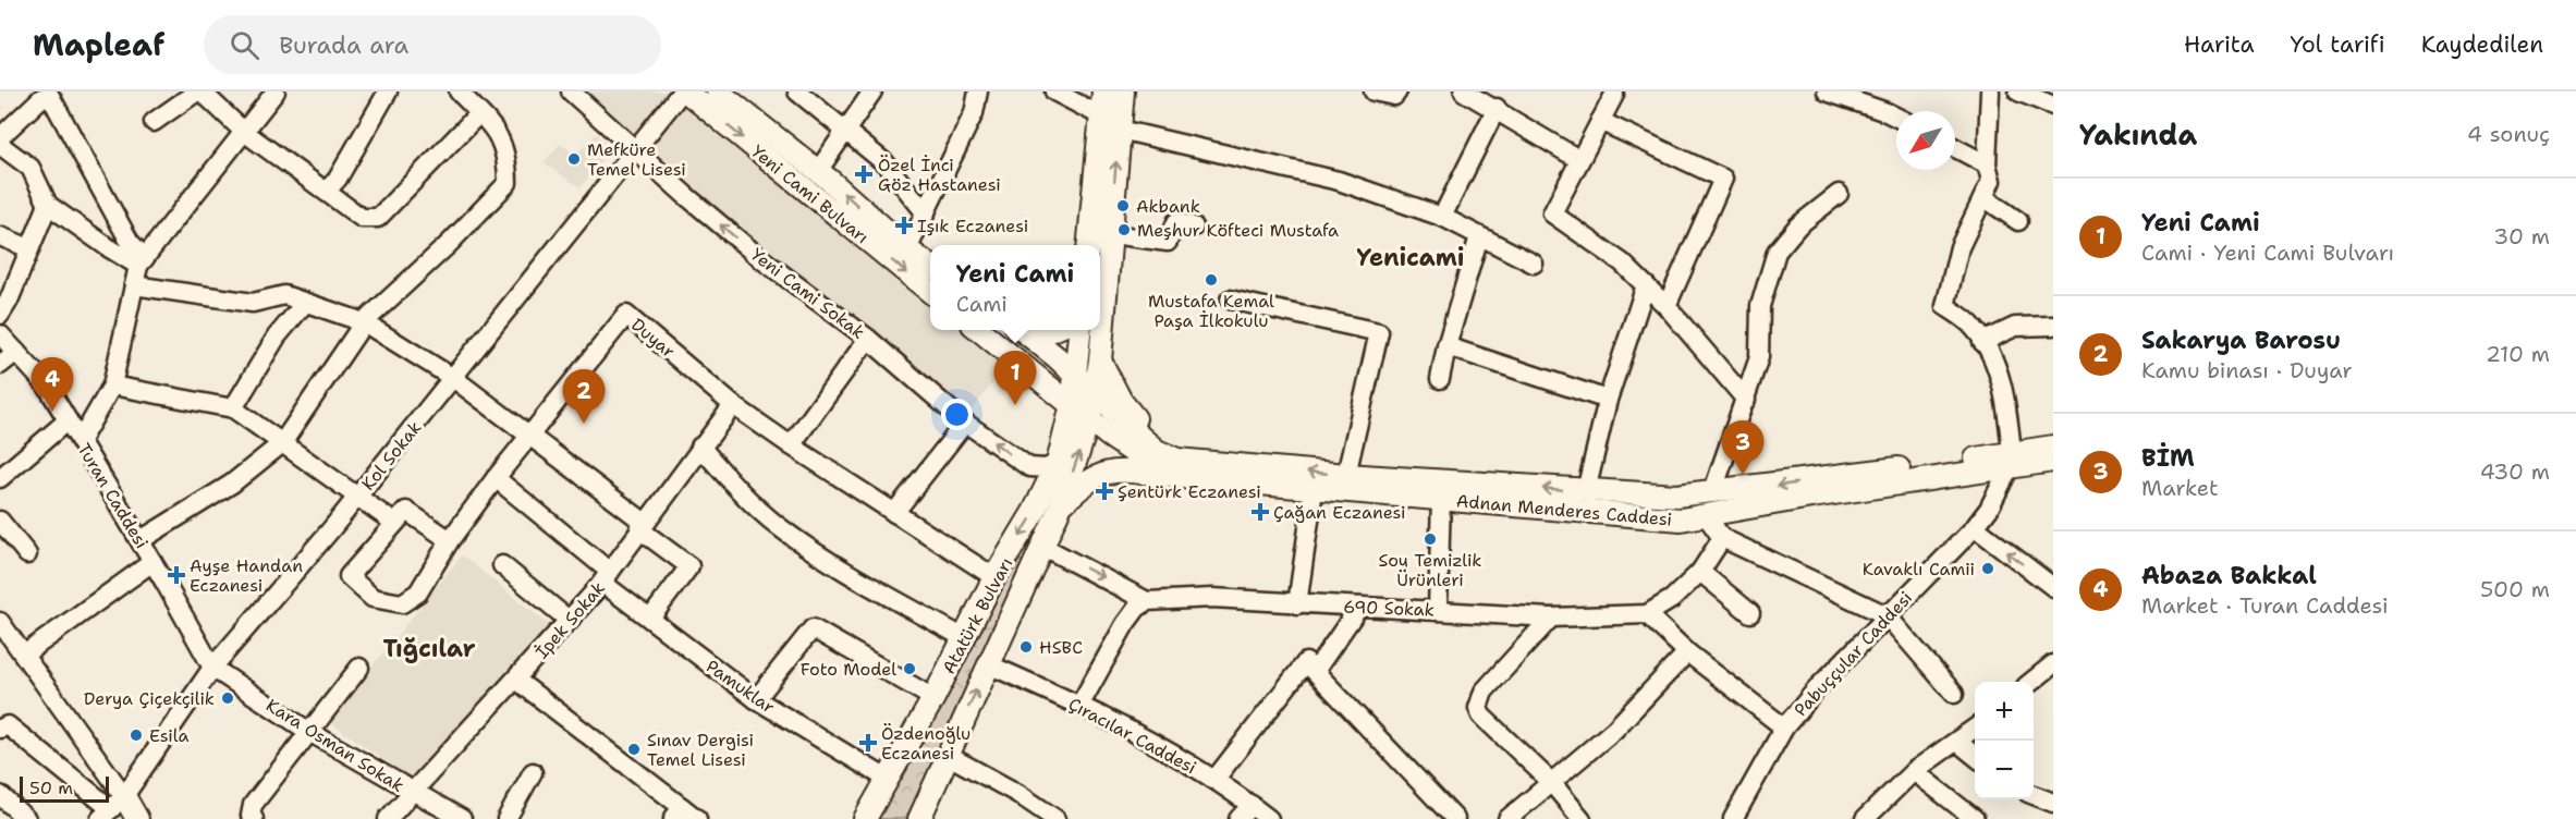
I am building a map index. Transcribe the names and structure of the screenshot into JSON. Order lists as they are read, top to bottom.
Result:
{
  "streets": {
    "main road": ["Yeni Cami Bulvarı", "Adnan Menderes Caddesi", "Atatürk Bulvarı"],
    "street": [
      "Yeni Cami Sokak",
      "Duyar",
      "Kol Sokak",
      "Turan Caddesi",
      "690 Sokak",
      "İpek Sokak",
      "Pabuççular Caddesi",
      "Pamuklar",
      "Çıracılar Caddesi",
      "Kara Osman Sokak"
    ]
  },
  "crossings": [
    ["Yeni Cami Bulvarı", "Kol Sokak"],
    ["Yeni Cami Sokak", "Kol Sokak"],
    ["Yeni Cami Sokak", "Atatürk Bulvarı"],
    ["Duyar", "Atatürk Bulvarı"],
    ["Duyar", "İpek Sokak"],
    ["Duyar", "Pamuklar"],
    ["Kol Sokak", "Turan Caddesi"],
    ["Kol Sokak", "Kara Osman Sokak"],
    ["Turan Caddesi", "Kara Osman Sokak"],
    ["Adnan Menderes Caddesi", "Atatürk Bulvarı"],
    ["Adnan Menderes Caddesi", "Pabuççular Caddesi"],
    ["Atatürk Bulvarı", "Pamuklar"],
    ["Atatürk Bulvarı", "Çıracılar Caddesi"],
    ["İpek Sokak", "Pamuklar"],
    ["İpek Sokak", "Kara Osman Sokak"]
  ],
  "districts": ["Yenicami", "Tığcılar"],
  "places": {
    "other": [
      "Mefküre Temel Lisesi",
      "Akbank",
      "Meşhur Köfteci Mustafa",
      "Mustafa Kemal Paşa İlkokulu",
      "Soy Temizlik Ürünleri",
      "Kavaklı Camii",
      "HSBC",
      "Foto Model",
      "Derya Çiçekçilik",
      "Esila",
      "Sınav Dergisi Temel Lisesi"
    ],
    "health": [
      "Özel İnci Göz Hastanesi",
      "Işık Eczanesi",
      "Şentürk Eczanesi",
      "Çağan Eczanesi",
      "Ayşe Handan Eczanesi",
      "Özdenoğlu Eczanesi"
    ]
  },
  "scale_bar": "50 m",
  "north": "bottom left",
  "page": {
    "header": "Mapleaf",
    "search": "Burada ara",
    "nav": ["Harita", "Yol tarifi", "Kaydedilen"],
    "heading": ["Yakında", "4 sonuç"],
    "list": [
      {
        "mark": "1",
        "name": "Yeni Cami",
        "note": "Cami · Yeni Cami Bulvarı",
        "value": "30 m"
      },
      {
        "mark": "2",
        "name": "Sakarya Barosu",
        "note": "Kamu binası · Duyar",
        "value": "210 m"
      },
      {
        "mark": "3",
        "name": "BİM",
        "note": "Market",
        "value": "430 m"
      },
      {
        "mark": "4",
        "name": "Abaza Bakkal",
        "note": "Market · Turan Caddesi",
        "value": "500 m"
      }
    ],
    "popup": ["Yeni Cami", "Cami"],
    "pins": [
      "1",
      "4",
      "2",
      "3"
    ],
    "map_buttons": ["+", "−"],
    "scale": "50 m"
  }
}
